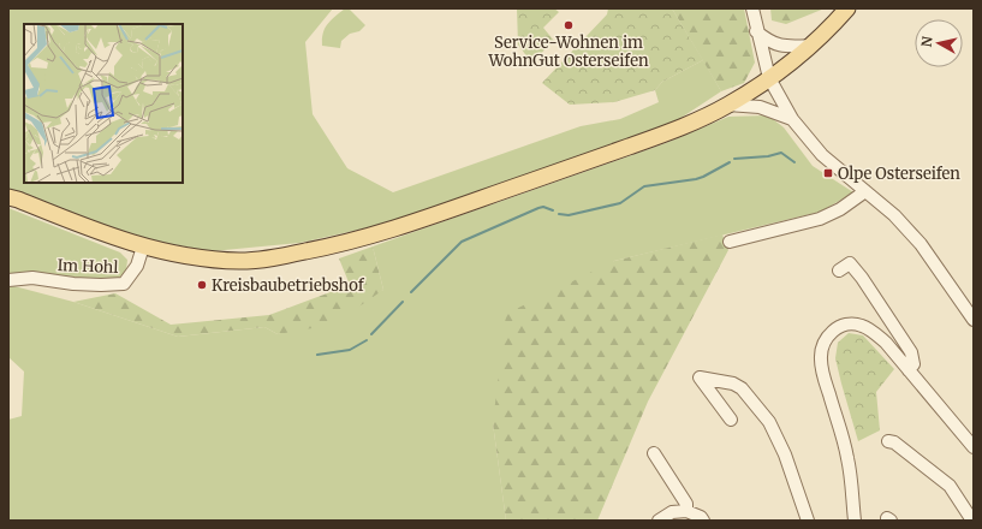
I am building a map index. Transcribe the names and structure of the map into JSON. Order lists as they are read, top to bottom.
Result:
{
  "streets": {
    "street": ["Im Hohl"]
  },
  "places": {
    "other": ["Service-Wohnen im WohnGut Osterseifen", "Kreisbaubetriebshof"],
    "transit": ["Olpe Osterseifen"]
  },
  "north": "left"
}
